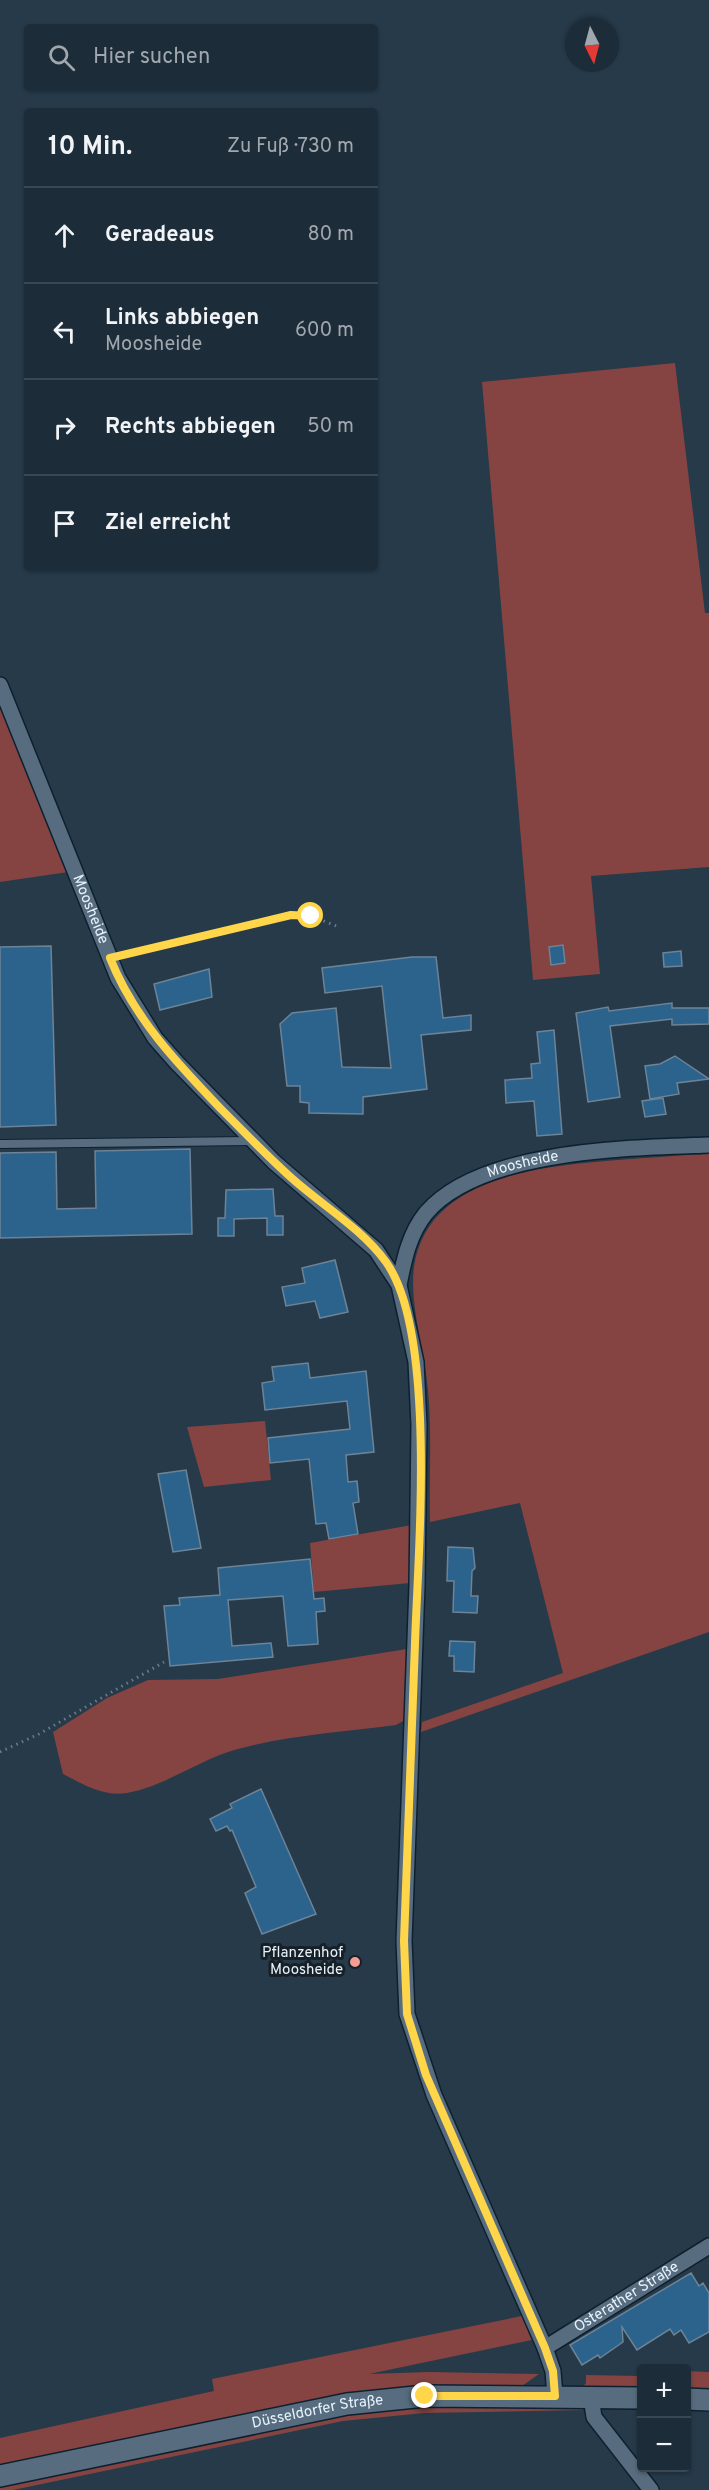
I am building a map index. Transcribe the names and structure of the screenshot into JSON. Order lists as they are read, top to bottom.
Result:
{
  "streets": {
    "main road": ["Düsseldorfer Straße"],
    "street": ["Moosheide", "Osterather Straße"]
  },
  "crossings": [
    ["Moosheide", "Osterather Straße"],
    ["Moosheide", "Düsseldorfer Straße"]
  ],
  "places": ["Pflanzenhof Moosheide"],
  "north": "bottom",
  "page": {
    "search": "Hier suchen",
    "heading": ["10 Min.", "Zu Fuß · 730 m"],
    "list": [
      ["Geradeaus", "80 m"],
      ["Links abbiegen", "Moosheide", "600 m"],
      ["Rechts abbiegen", "50 m"],
      "Ziel erreicht"
    ],
    "map_buttons": ["+", "−"]
  }
}
